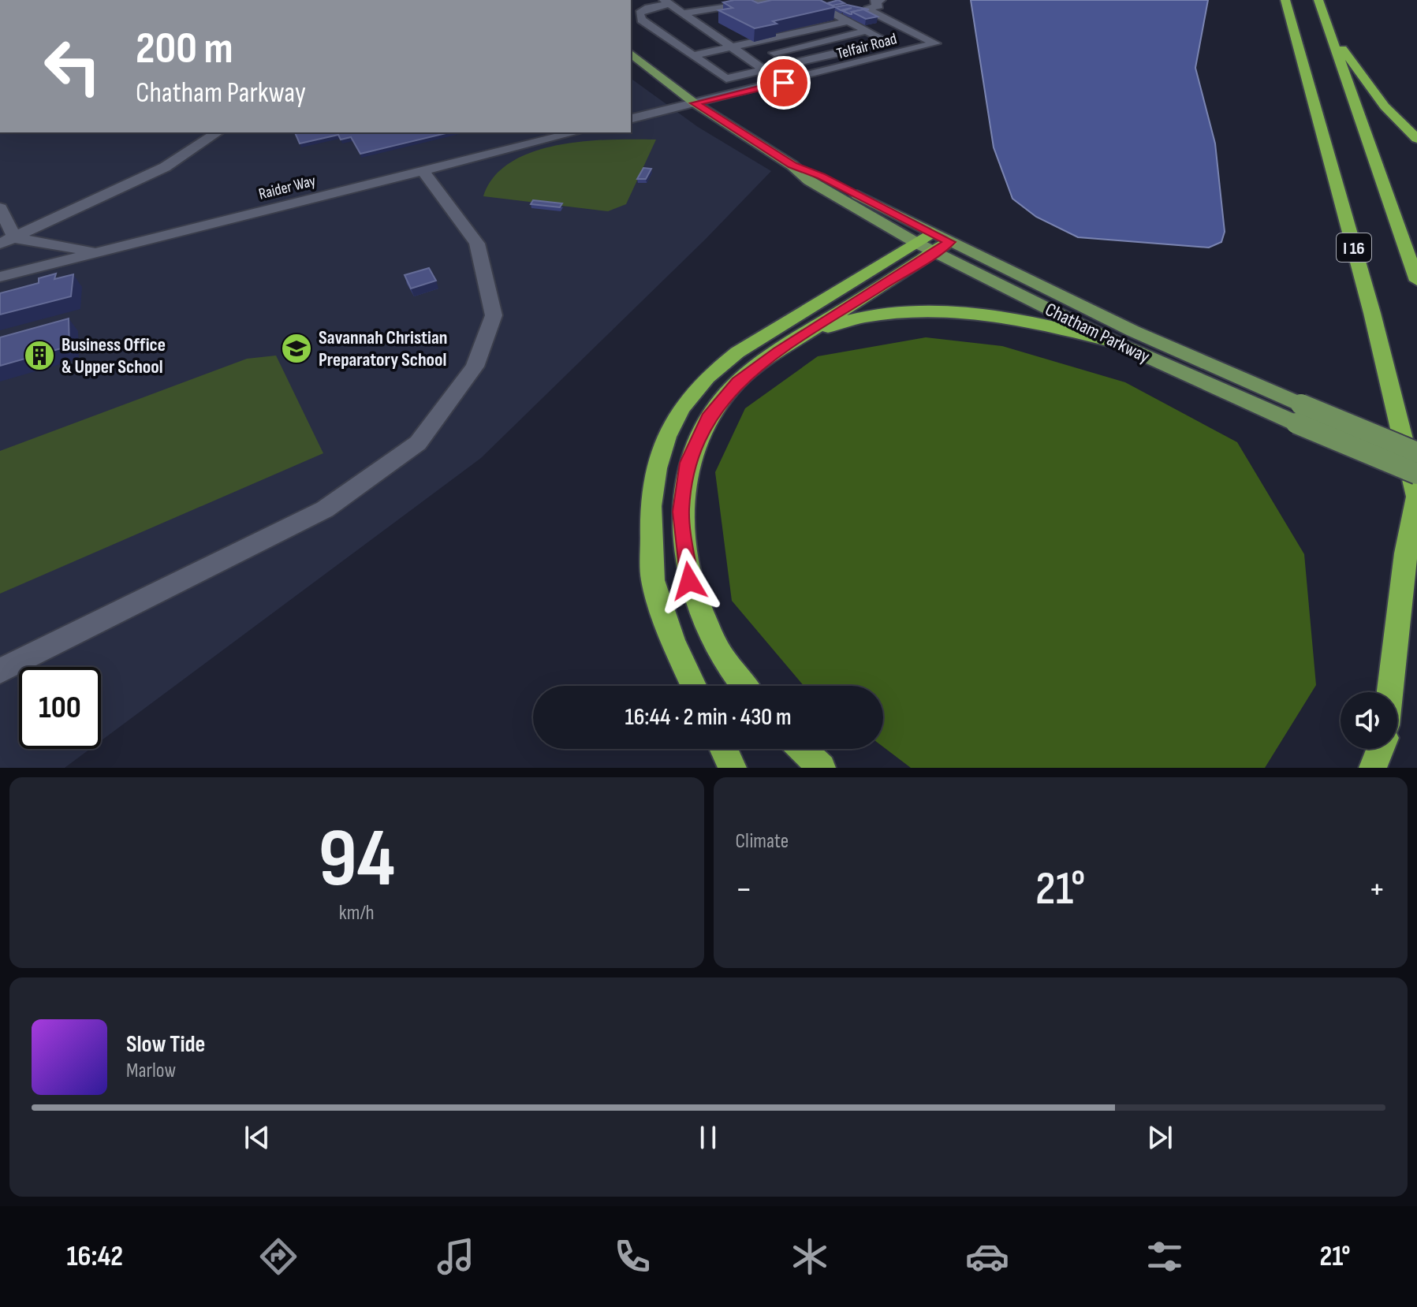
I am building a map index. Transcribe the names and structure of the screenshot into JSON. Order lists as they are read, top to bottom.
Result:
{
  "streets": {
    "highway": ["I 16"],
    "main road": ["Chatham Parkway"],
    "street": ["Telfair Road", "Raider Way"]
  },
  "crossings": [
    ["Telfair Road", "Chatham Parkway"]
  ],
  "places": {
    "school or university": ["Savannah Christian Preparatory School"],
    "building": ["Business Office & Upper School"]
  },
  "page": {
    "turn": ["200 m", "Chatham Parkway"],
    "limit": "100",
    "trip": "16:44 · 2 min · 430 m",
    "tile": [
      ["94", "km/h"],
      "Climate"
    ],
    "heat": ["−", "21°", "+"],
    "song": ["Slow Tide", "Marlow"],
    "tabs": ["16:42", "21°"]
  }
}
